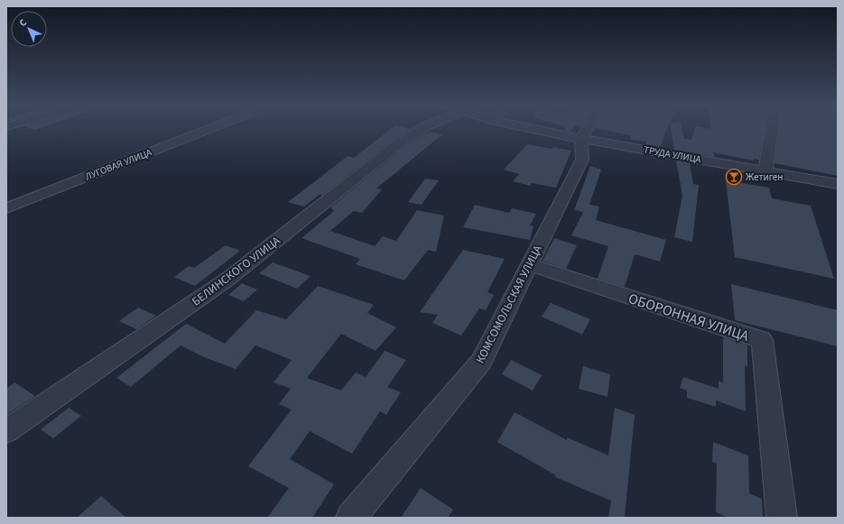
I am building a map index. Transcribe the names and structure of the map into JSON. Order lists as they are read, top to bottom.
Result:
{
  "streets": {
    "street": [
      "ТРУДА УЛИЦА",
      "ЛУГОВАЯ УЛИЦА",
      "БЕЛИНСКОГО УЛИЦА",
      "КОМСОМОЛЬСКАЯ УЛИЦА",
      "ОБОРОННАЯ УЛИЦА"
    ]
  },
  "crossings": [
    ["ТРУДА УЛИЦА", "КОМСОМОЛЬСКАЯ УЛИЦА"],
    ["КОМСОМОЛЬСКАЯ УЛИЦА", "ОБОРОННАЯ УЛИЦА"]
  ],
  "places": {
    "bar": ["Жетиген"]
  },
  "north": "top left"
}
